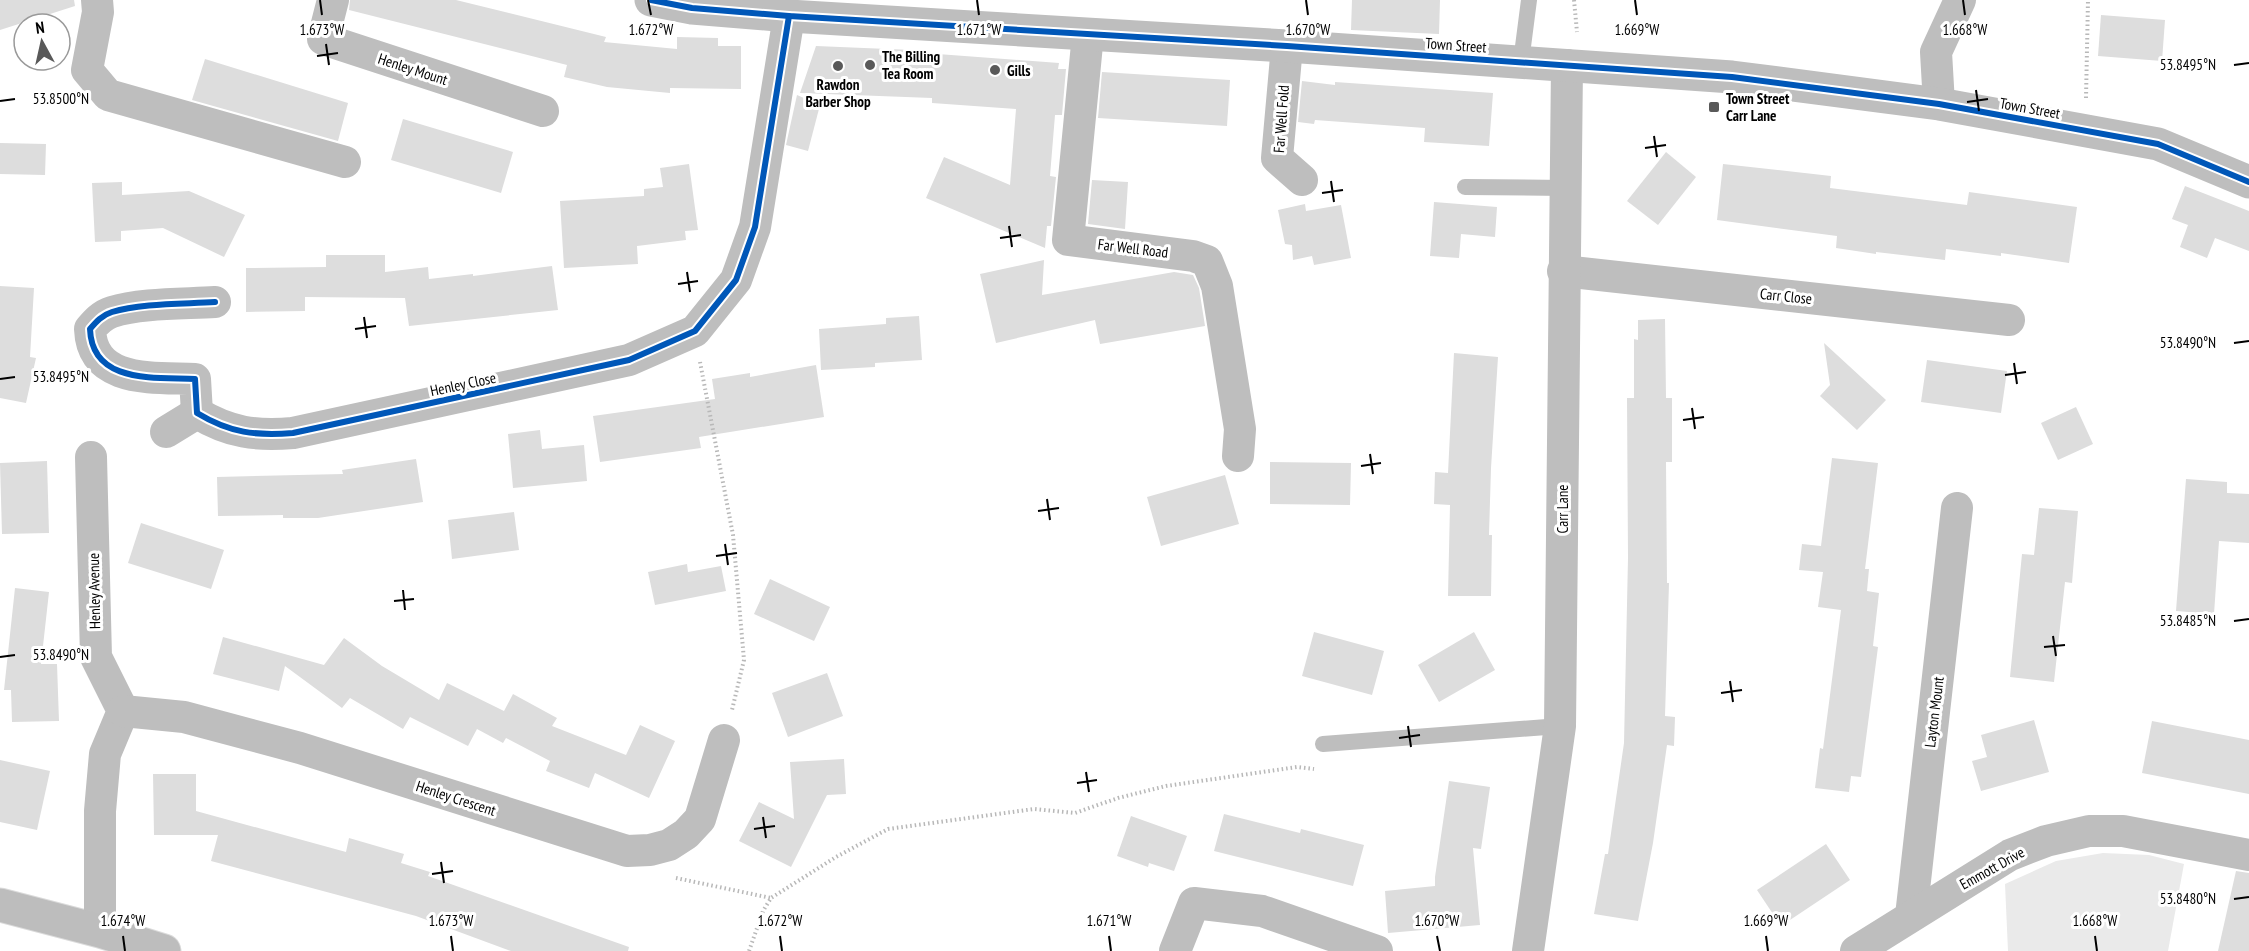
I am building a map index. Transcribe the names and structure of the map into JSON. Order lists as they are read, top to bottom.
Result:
{
  "streets": {
    "street": [
      "Town Street",
      "Henley Mount",
      "Far Well Fold",
      "Far Well Road",
      "Carr Close",
      "Henley Close",
      "Carr Lane",
      "Henley Avenue",
      "Layton Mount",
      "Henley Crescent",
      "Emmott Drive"
    ]
  },
  "crossings": [
    ["Town Street", "Far Well Fold"],
    ["Town Street", "Far Well Road"],
    ["Town Street", "Henley Close"],
    ["Town Street", "Carr Lane"],
    ["Carr Close", "Carr Lane"],
    ["Henley Avenue", "Henley Crescent"],
    ["Layton Mount", "Emmott Drive"]
  ],
  "places": {
    "other": ["The Billing Tea Room", "Rawdon Barber Shop", "Gills"],
    "transit": ["Town Street Carr Lane"]
  },
  "north": "top",
  "coordinates": [
    "1.673°W",
    "1.672°W",
    "1.671°W",
    "1.670°W",
    "1.669°W",
    "1.668°W",
    "53.8495°N",
    "53.8500°N",
    "53.8490°N",
    "53.8485°N",
    "53.8480°N",
    "1.674°W"
  ]
}
